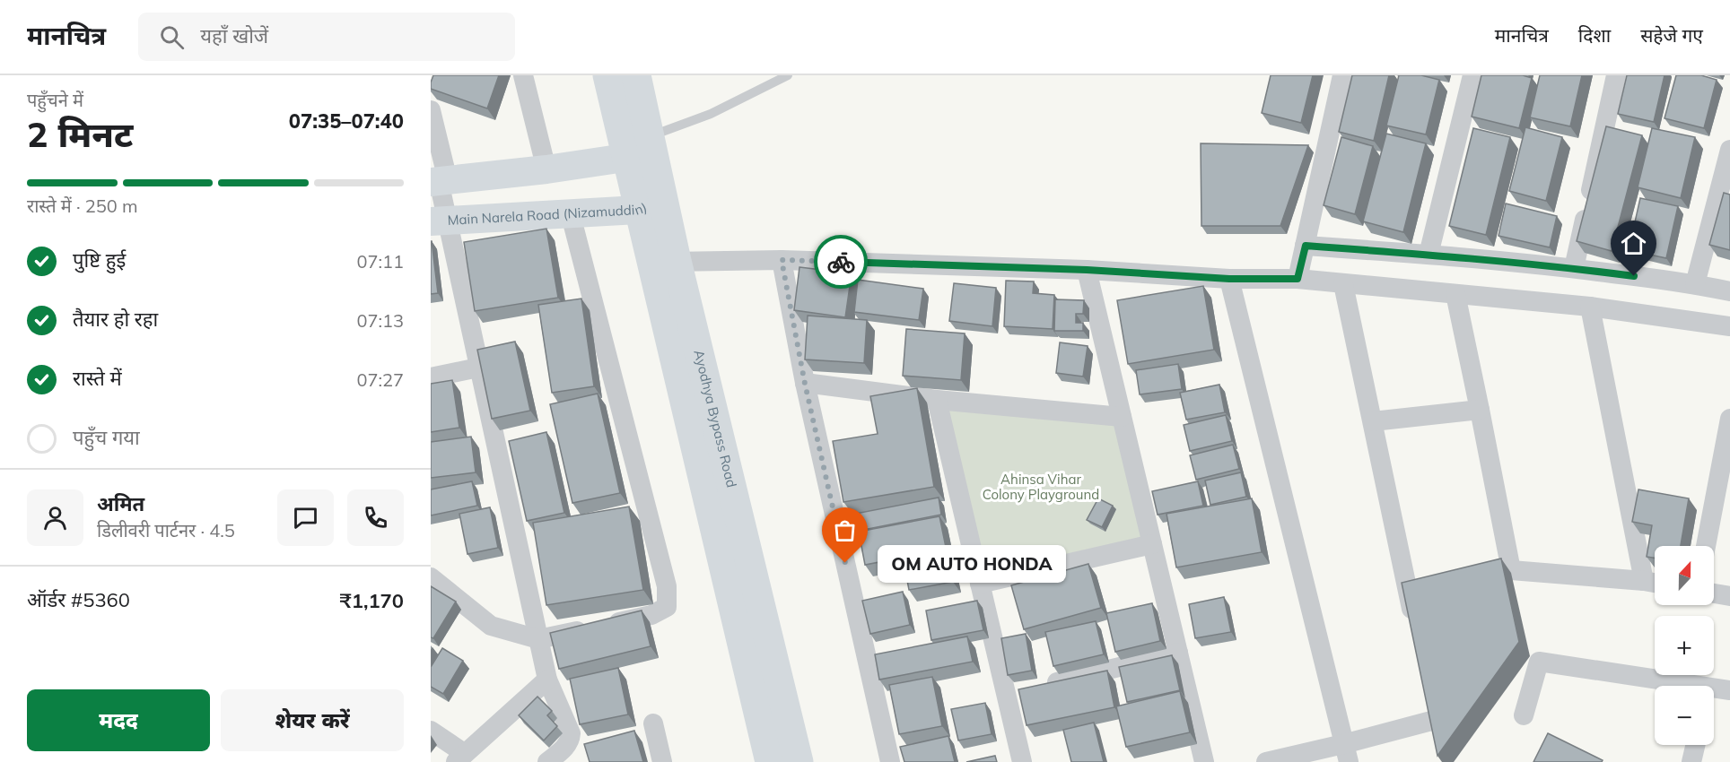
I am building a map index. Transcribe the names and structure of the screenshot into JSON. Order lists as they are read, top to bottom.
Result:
{
  "streets": {
    "main road": ["Ayodhya Bypass Road"],
    "street": ["Main Narela Road (Nizamuddin)"]
  },
  "crossings": [
    ["Main Narela Road (Nizamuddin)", "Ayodhya Bypass Road"]
  ],
  "parks": ["Ahinsa Vihar Colony Playground"],
  "places": ["OM AUTO HONDA"],
  "north": "top",
  "page": {
    "header": "मानचित्र",
    "search": "यहाँ खोजें",
    "nav": ["मानचित्र", "दिशा", "सहेजे गए"],
    "heading": ["2 मिनट", "पहुँचने में", "07:35–07:40"],
    "panel": [
      "अमित",
      "डिलीवरी पार्टनर · 4.5",
      "ऑर्डर #5360",
      "₹1,170"
    ],
    "bar": "रास्ते में · 250 m",
    "list": [
      ["पुष्टि हुई", "07:11"],
      ["तैयार हो रहा", "07:13"],
      ["रास्ते में", "07:27"],
      "पहुँच गया"
    ],
    "bubble": "OM AUTO HONDA",
    "map_buttons": ["+", "−"],
    "buttons": ["मदद", "शेयर करें"]
  }
}
